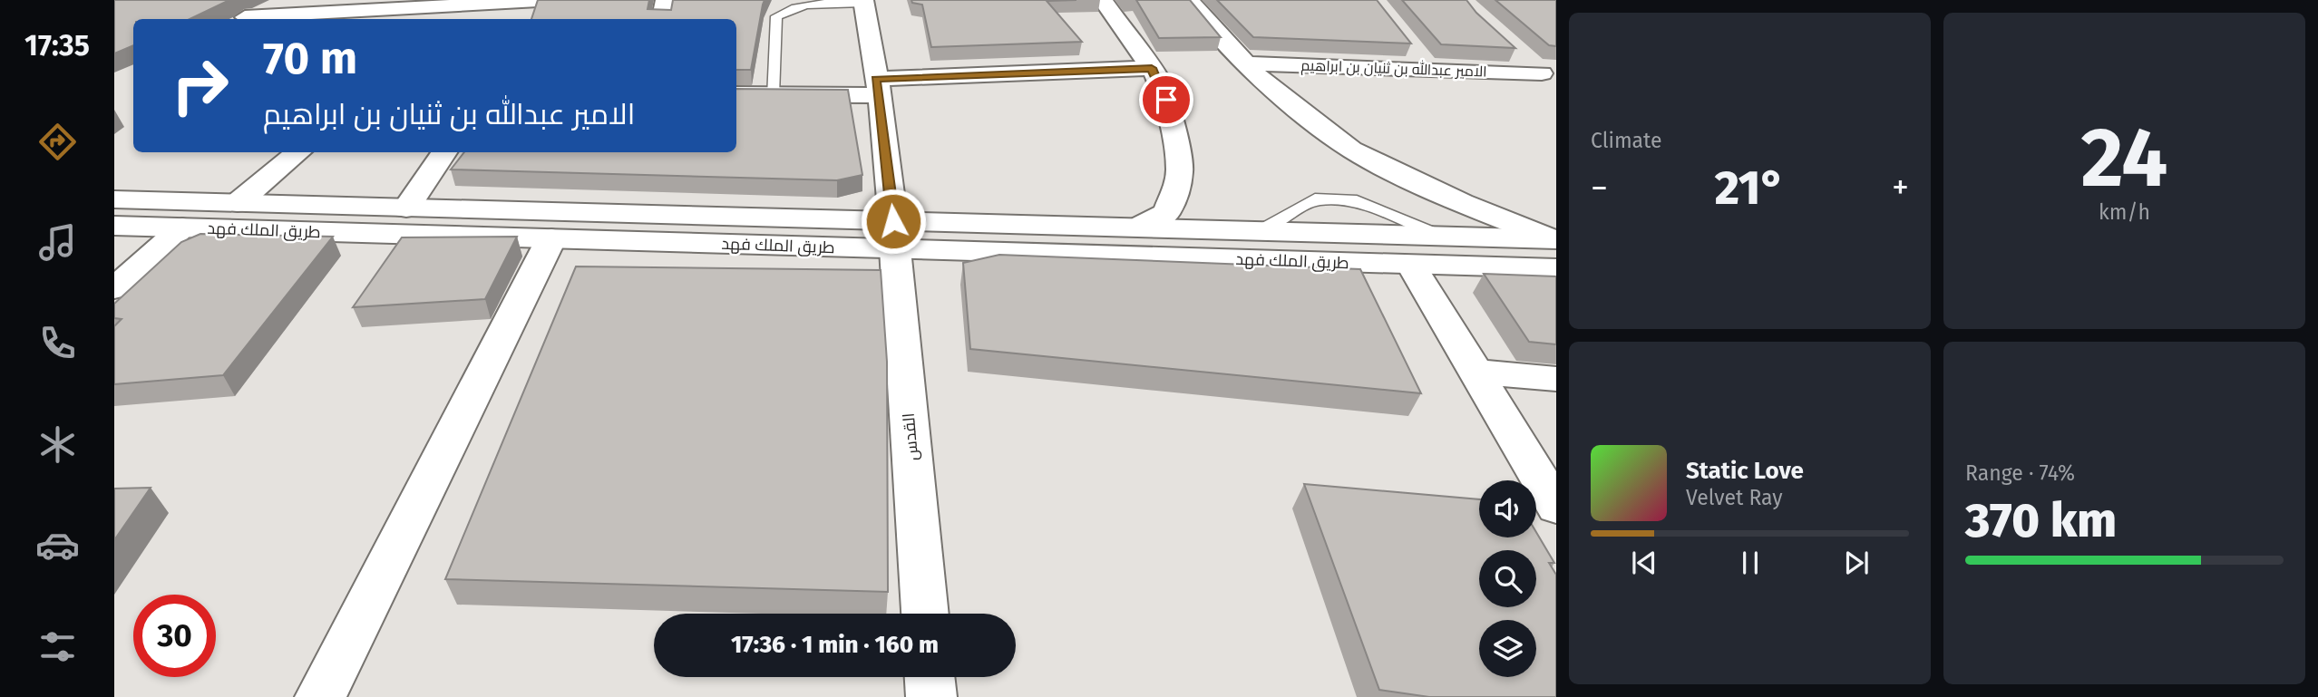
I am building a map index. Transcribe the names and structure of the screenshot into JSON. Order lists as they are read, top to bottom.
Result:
{
  "streets": {
    "street": ["الامير عبدالله بن ثنيان بن ابراهيم", "طريق الملك فهد", "القدس"]
  },
  "crossings": [
    ["طريق الملك فهد", "القدس"]
  ],
  "page": {
    "tabs": "17:35",
    "tile": [
      "Climate",
      ["24", "km/h"],
      ["Range · 74%", "370 km"]
    ],
    "turn": ["70 m", "الامير عبدالله بن ثنيان بن ابراهيم"],
    "heat": ["−", "21°", "+"],
    "song": ["Static Love", "Velvet Ray"],
    "limit": "30",
    "trip": "17:36 · 1 min · 160 m"
  }
}
